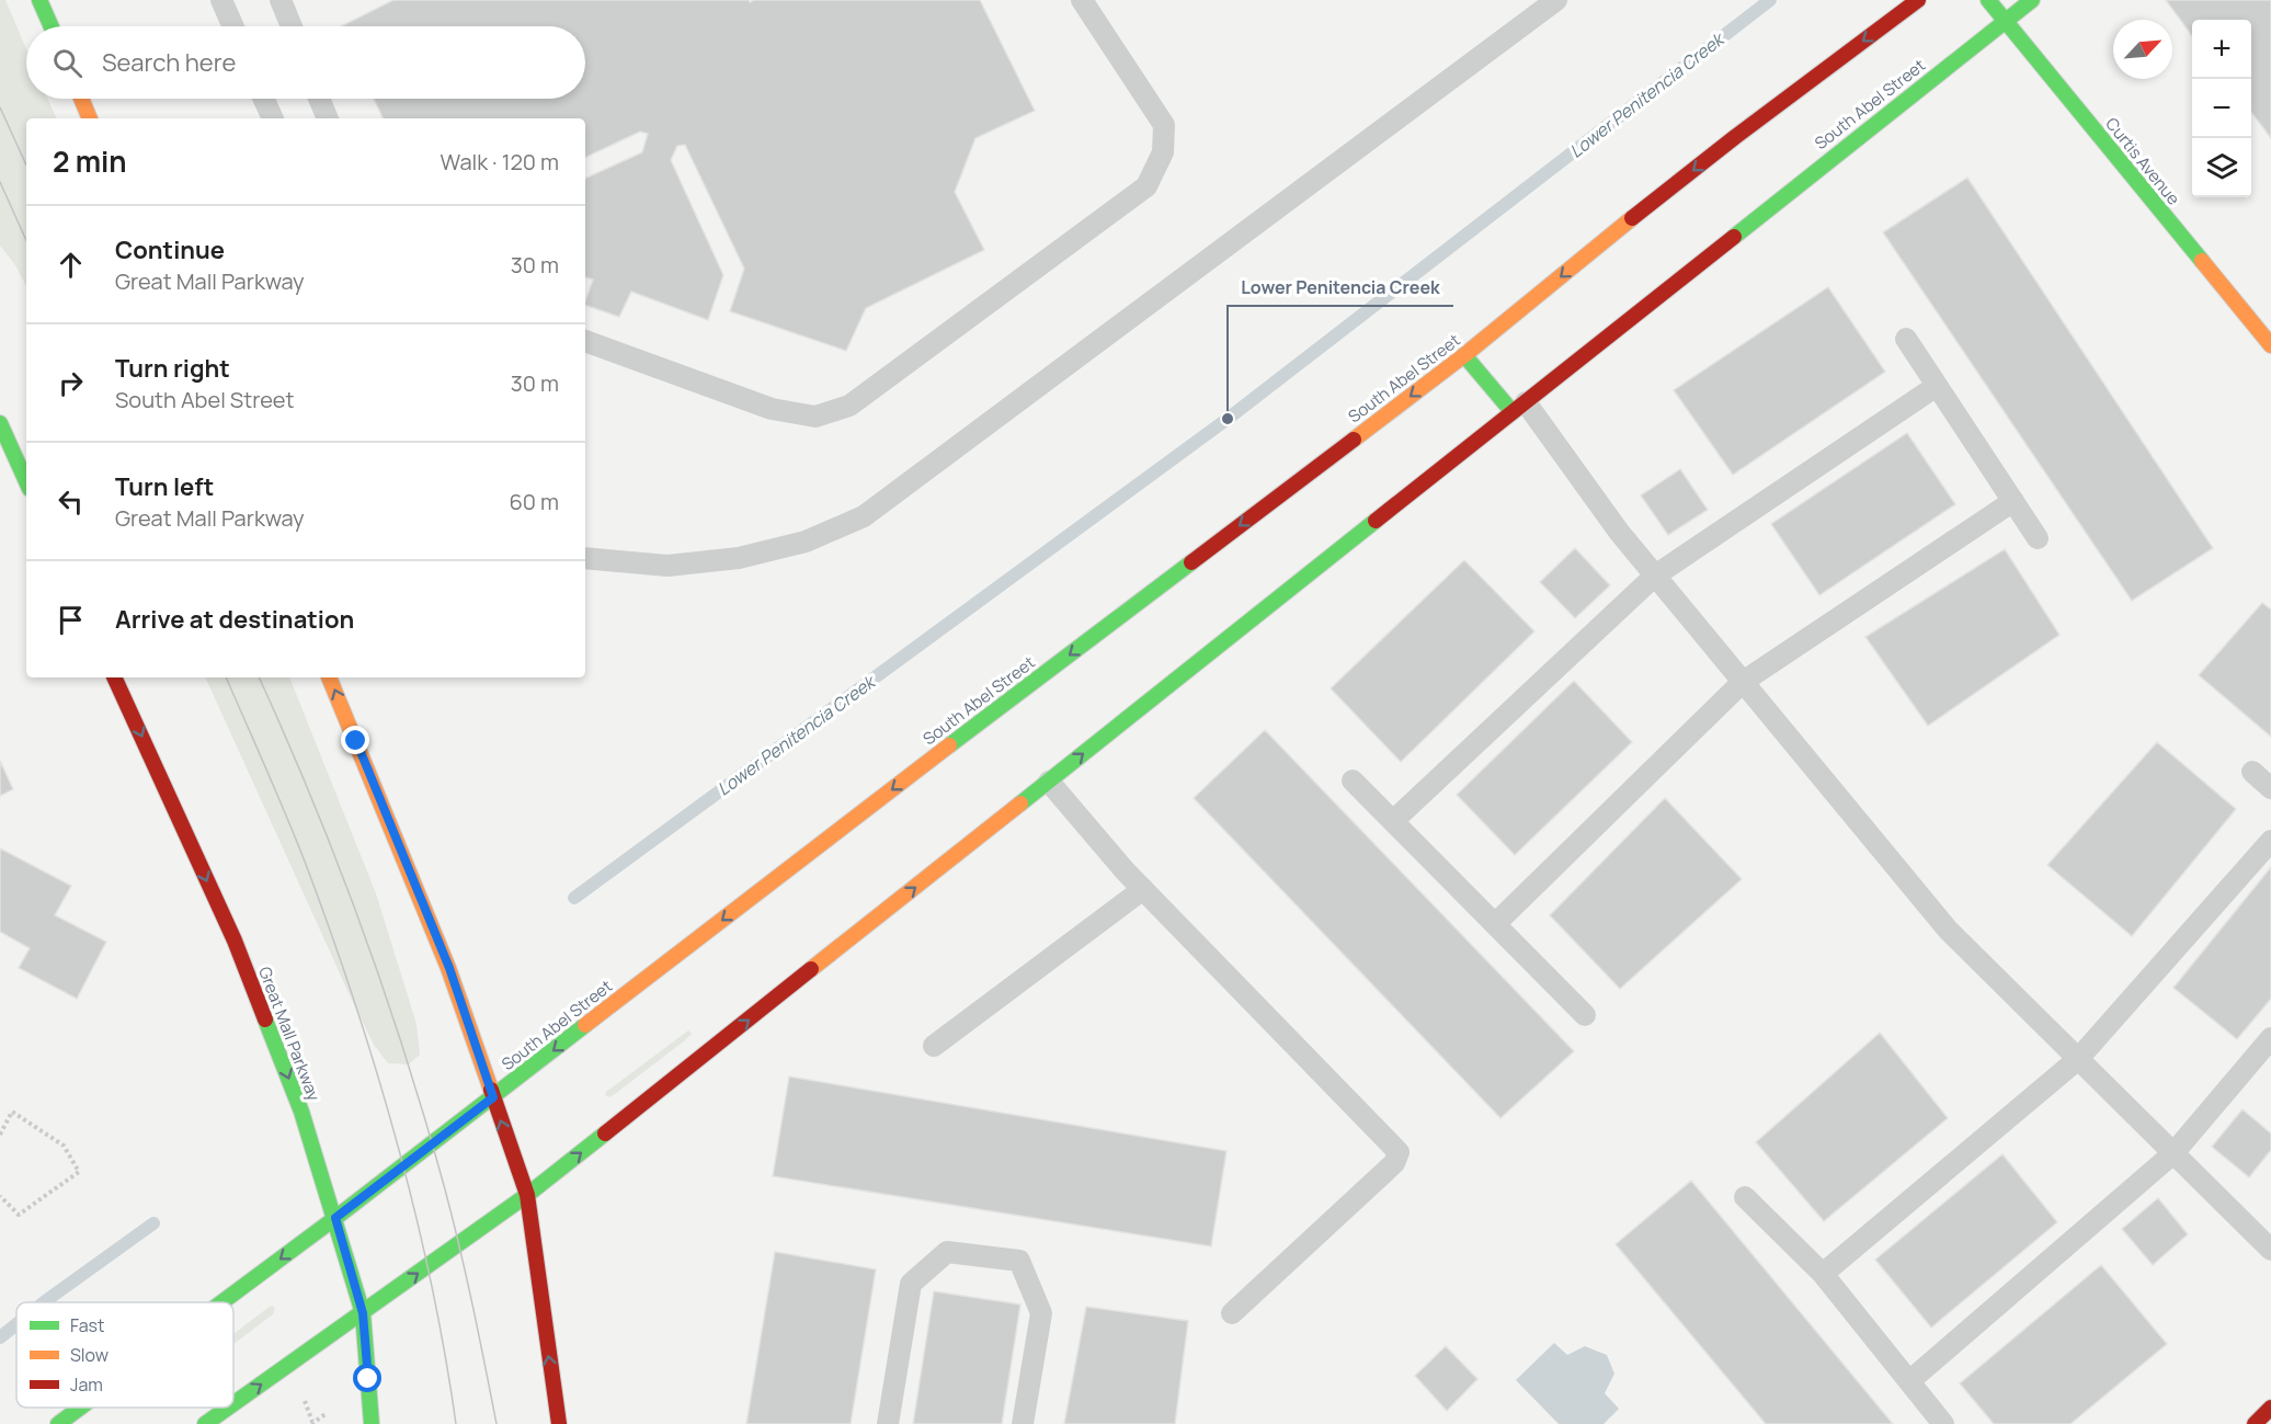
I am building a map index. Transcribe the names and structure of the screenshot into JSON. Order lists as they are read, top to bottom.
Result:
{
  "streets": {
    "main road": ["South Abel Street", "Curtis Avenue", "Great Mall Parkway"]
  },
  "crossings": [
    ["South Abel Street", "Curtis Avenue"],
    ["South Abel Street", "Great Mall Parkway"]
  ],
  "one_way": ["Great Mall Parkway"],
  "water": ["Lower Penitencia Creek"],
  "places": ["Lower Penitencia Creek"],
  "legend": ["Fast", "Slow", "Jam"],
  "north": "top right",
  "page": {
    "map_buttons": ["+", "−"],
    "search": "Search here",
    "heading": ["2 min", "Walk · 120 m"],
    "list": [
      ["Continue", "Great Mall Parkway", "30 m"],
      ["Turn right", "South Abel Street", "30 m"],
      ["Turn left", "Great Mall Parkway", "60 m"],
      "Arrive at destination"
    ]
  }
}
